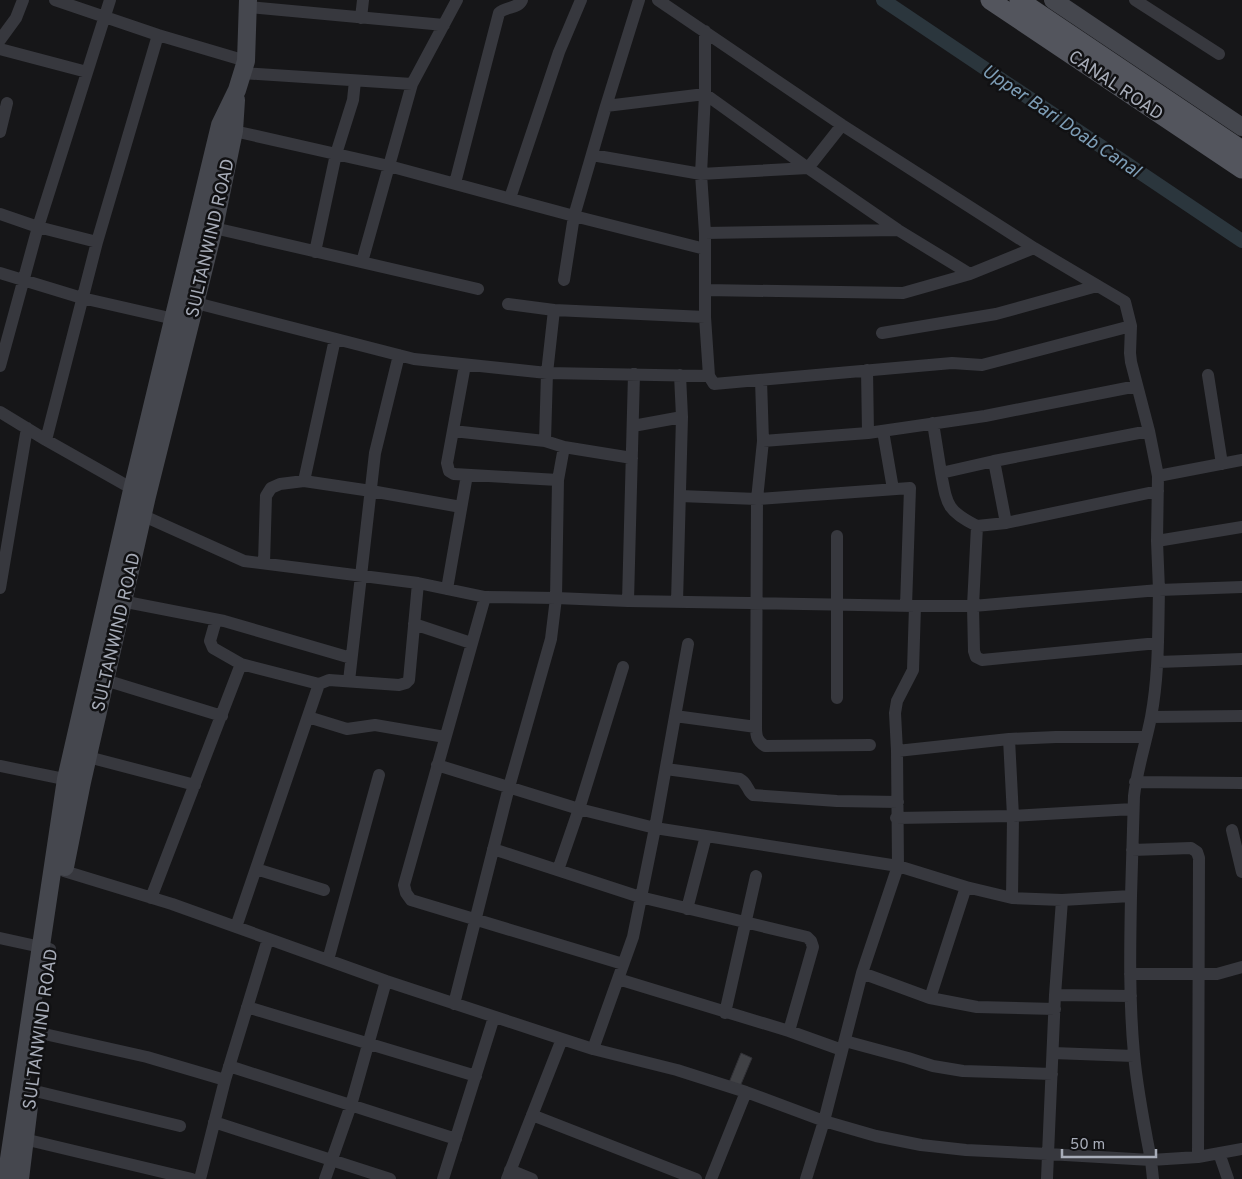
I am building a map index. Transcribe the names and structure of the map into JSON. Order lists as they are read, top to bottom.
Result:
{
  "streets": {
    "main road": ["CANAL ROAD", "SULTANWIND ROAD"]
  },
  "water": ["Upper Bari Doab Canal"],
  "scale_bar": "50 m"
}
